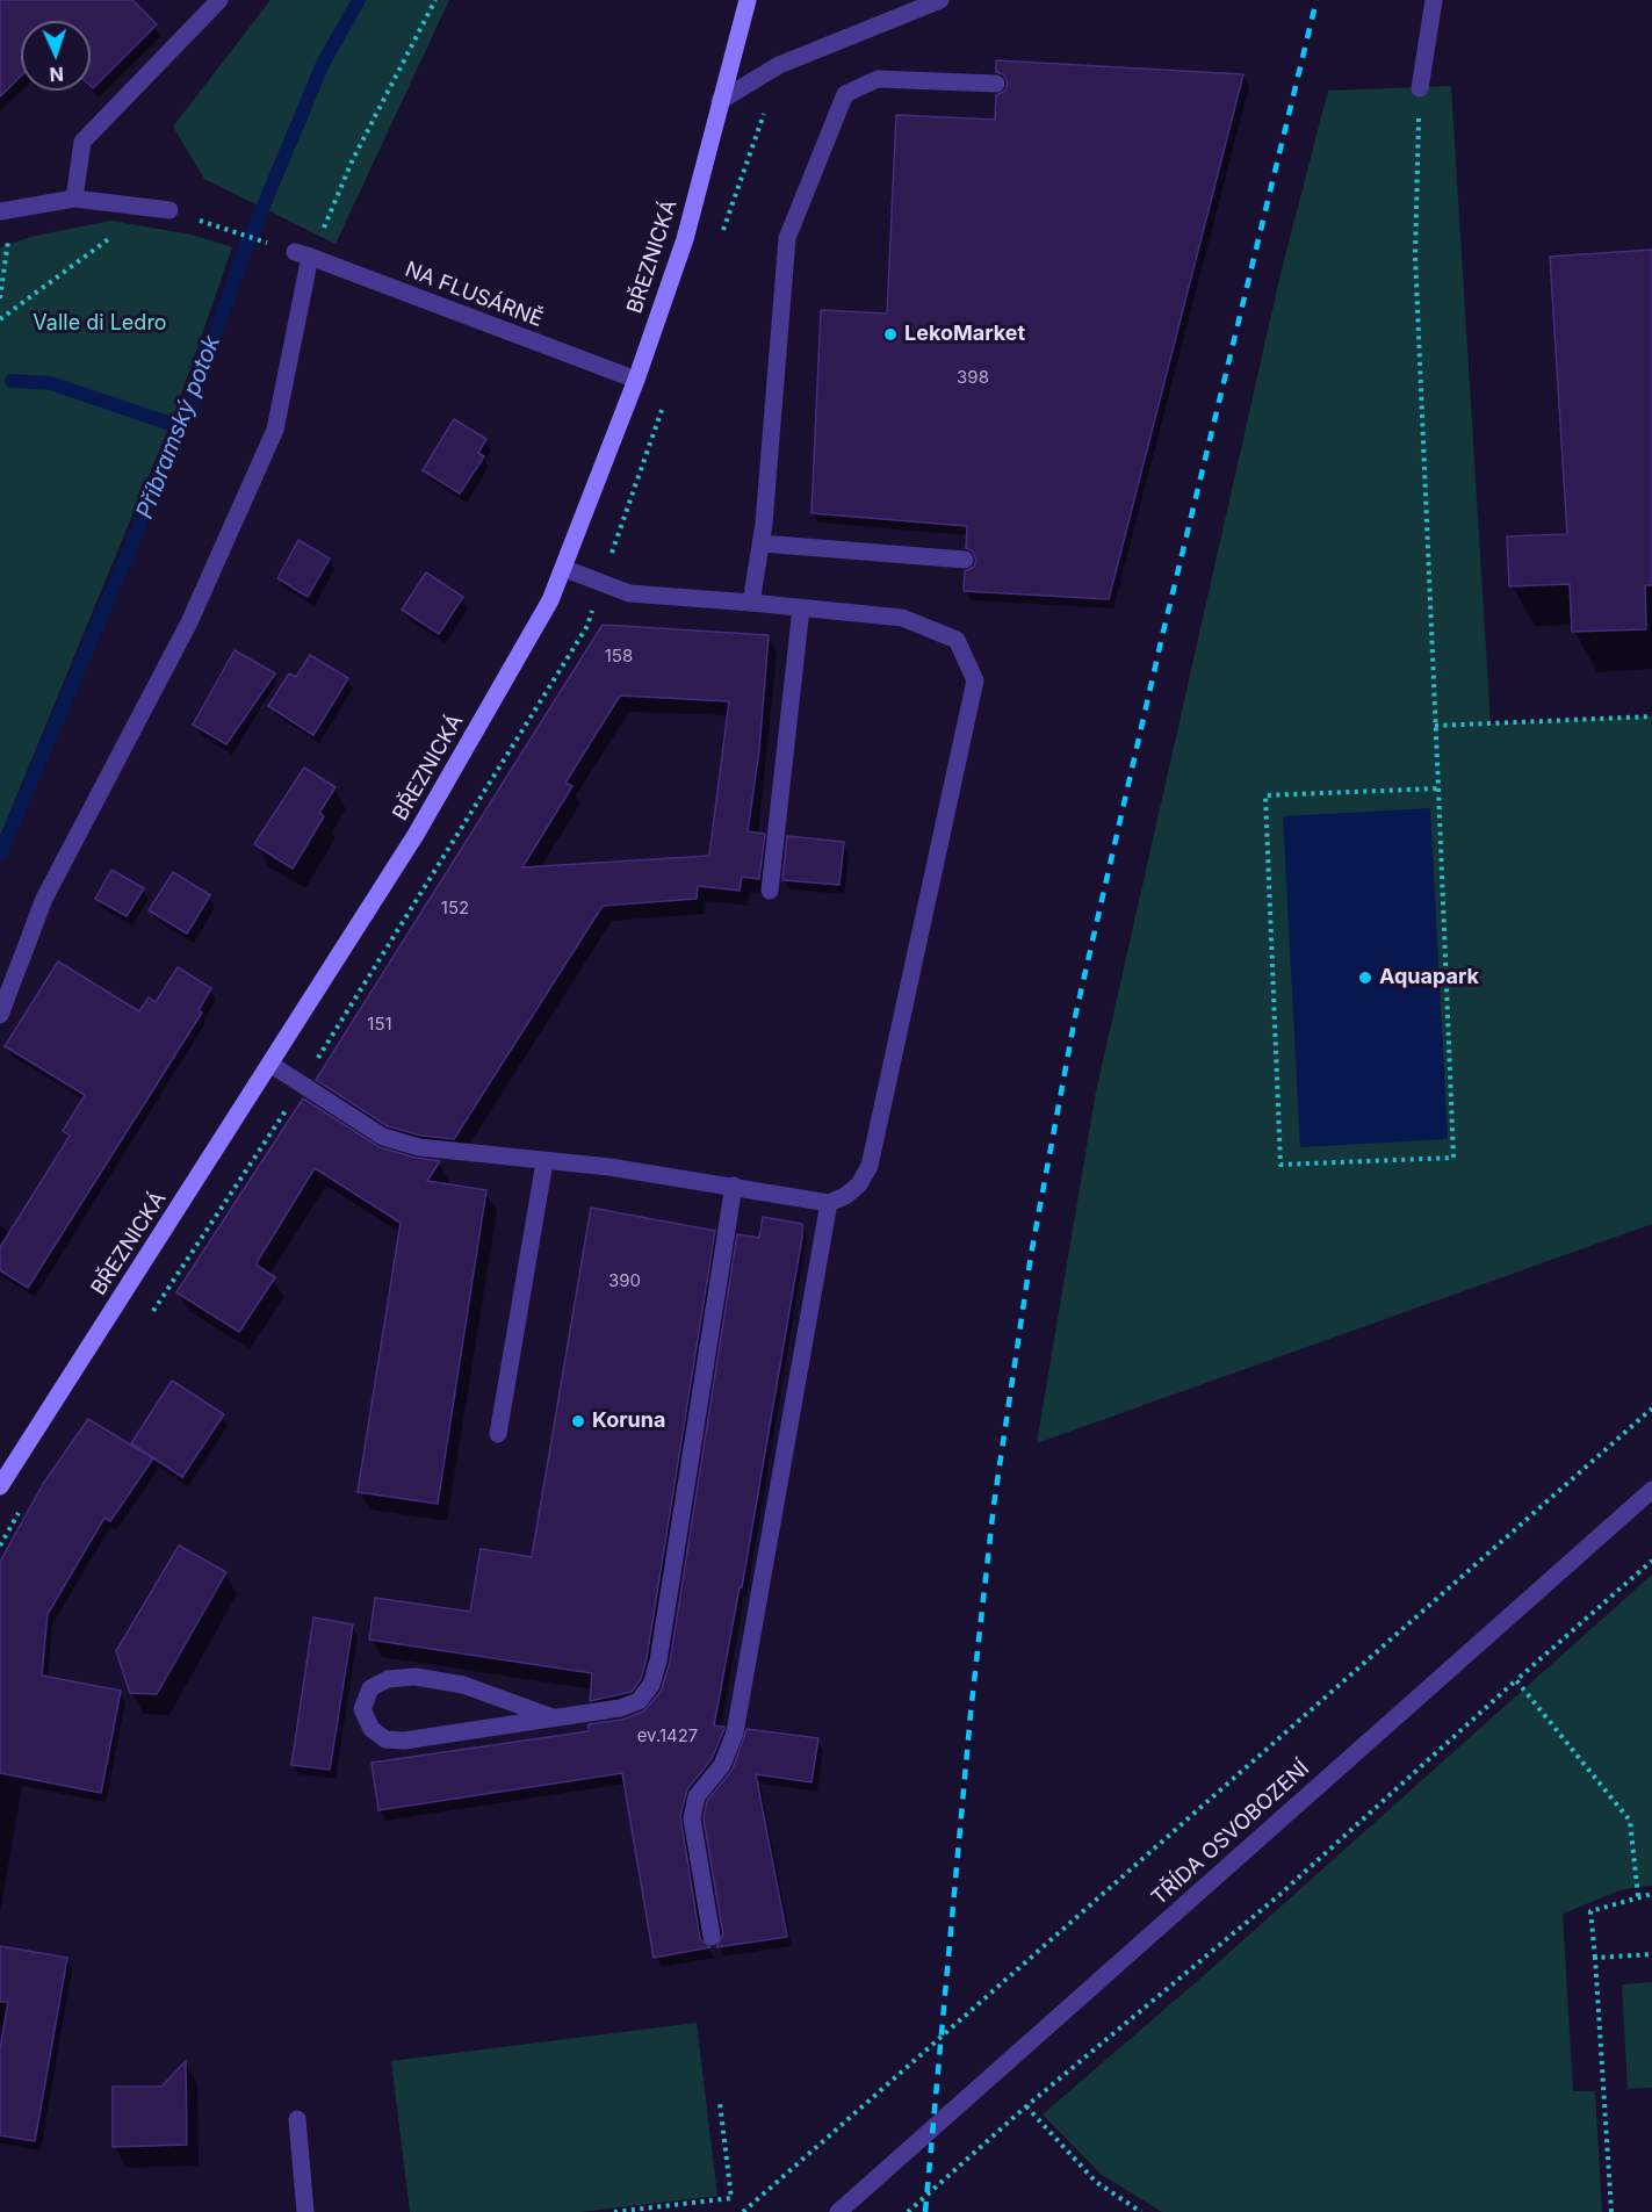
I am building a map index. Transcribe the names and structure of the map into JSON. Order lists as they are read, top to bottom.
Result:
{
  "streets": {
    "street": ["BŘEZNICKÁ", "NA FLUSÁRNĚ", "TŘÍDA OSVOBOZENÍ"]
  },
  "crossings": [
    ["BŘEZNICKÁ", "NA FLUSÁRNĚ"]
  ],
  "water": ["Příbramský potok"],
  "parks": ["Valle di Ledro"],
  "places": ["LekoMarket", "Aquapark", "Koruna"],
  "house_numbers": [
    "398",
    "158",
    "152",
    "151",
    "390",
    "ev.1427"
  ],
  "north": "bottom"
}
